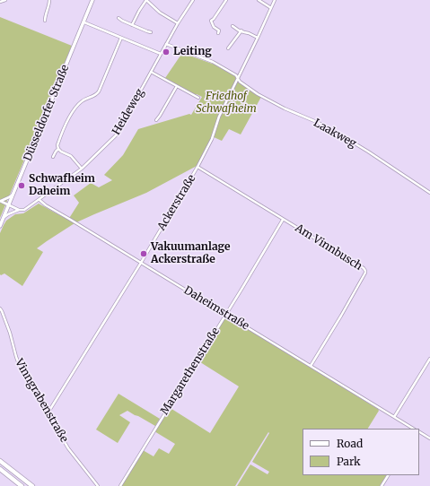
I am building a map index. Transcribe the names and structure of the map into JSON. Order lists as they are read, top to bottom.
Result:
{
  "streets": {
    "main road": ["Düsseldorfer Straße"],
    "street": [
      "Heideweg",
      "Laakweg",
      "Ackerstraße",
      "Am Vinnbusch",
      "Daheimstraße",
      "Margarethenstraße",
      "Vinngrabenstraße"
    ]
  },
  "crossings": [
    ["Heideweg", "Düsseldorfer Straße"],
    ["Heideweg", "Laakweg"],
    ["Heideweg", "Daheimstraße"],
    ["Laakweg", "Ackerstraße"],
    ["Ackerstraße", "Am Vinnbusch"],
    ["Ackerstraße", "Daheimstraße"],
    ["Ackerstraße", "Vinngrabenstraße"],
    ["Am Vinnbusch", "Daheimstraße"],
    ["Am Vinnbusch", "Margarethenstraße"],
    ["Daheimstraße", "Margarethenstraße"]
  ],
  "parks": ["Friedhof Schwafheim"],
  "places": ["Leiting", "Schwafheim Daheim", "Vakuumanlage Ackerstraße"],
  "legend": ["Road", "Park"]
}
